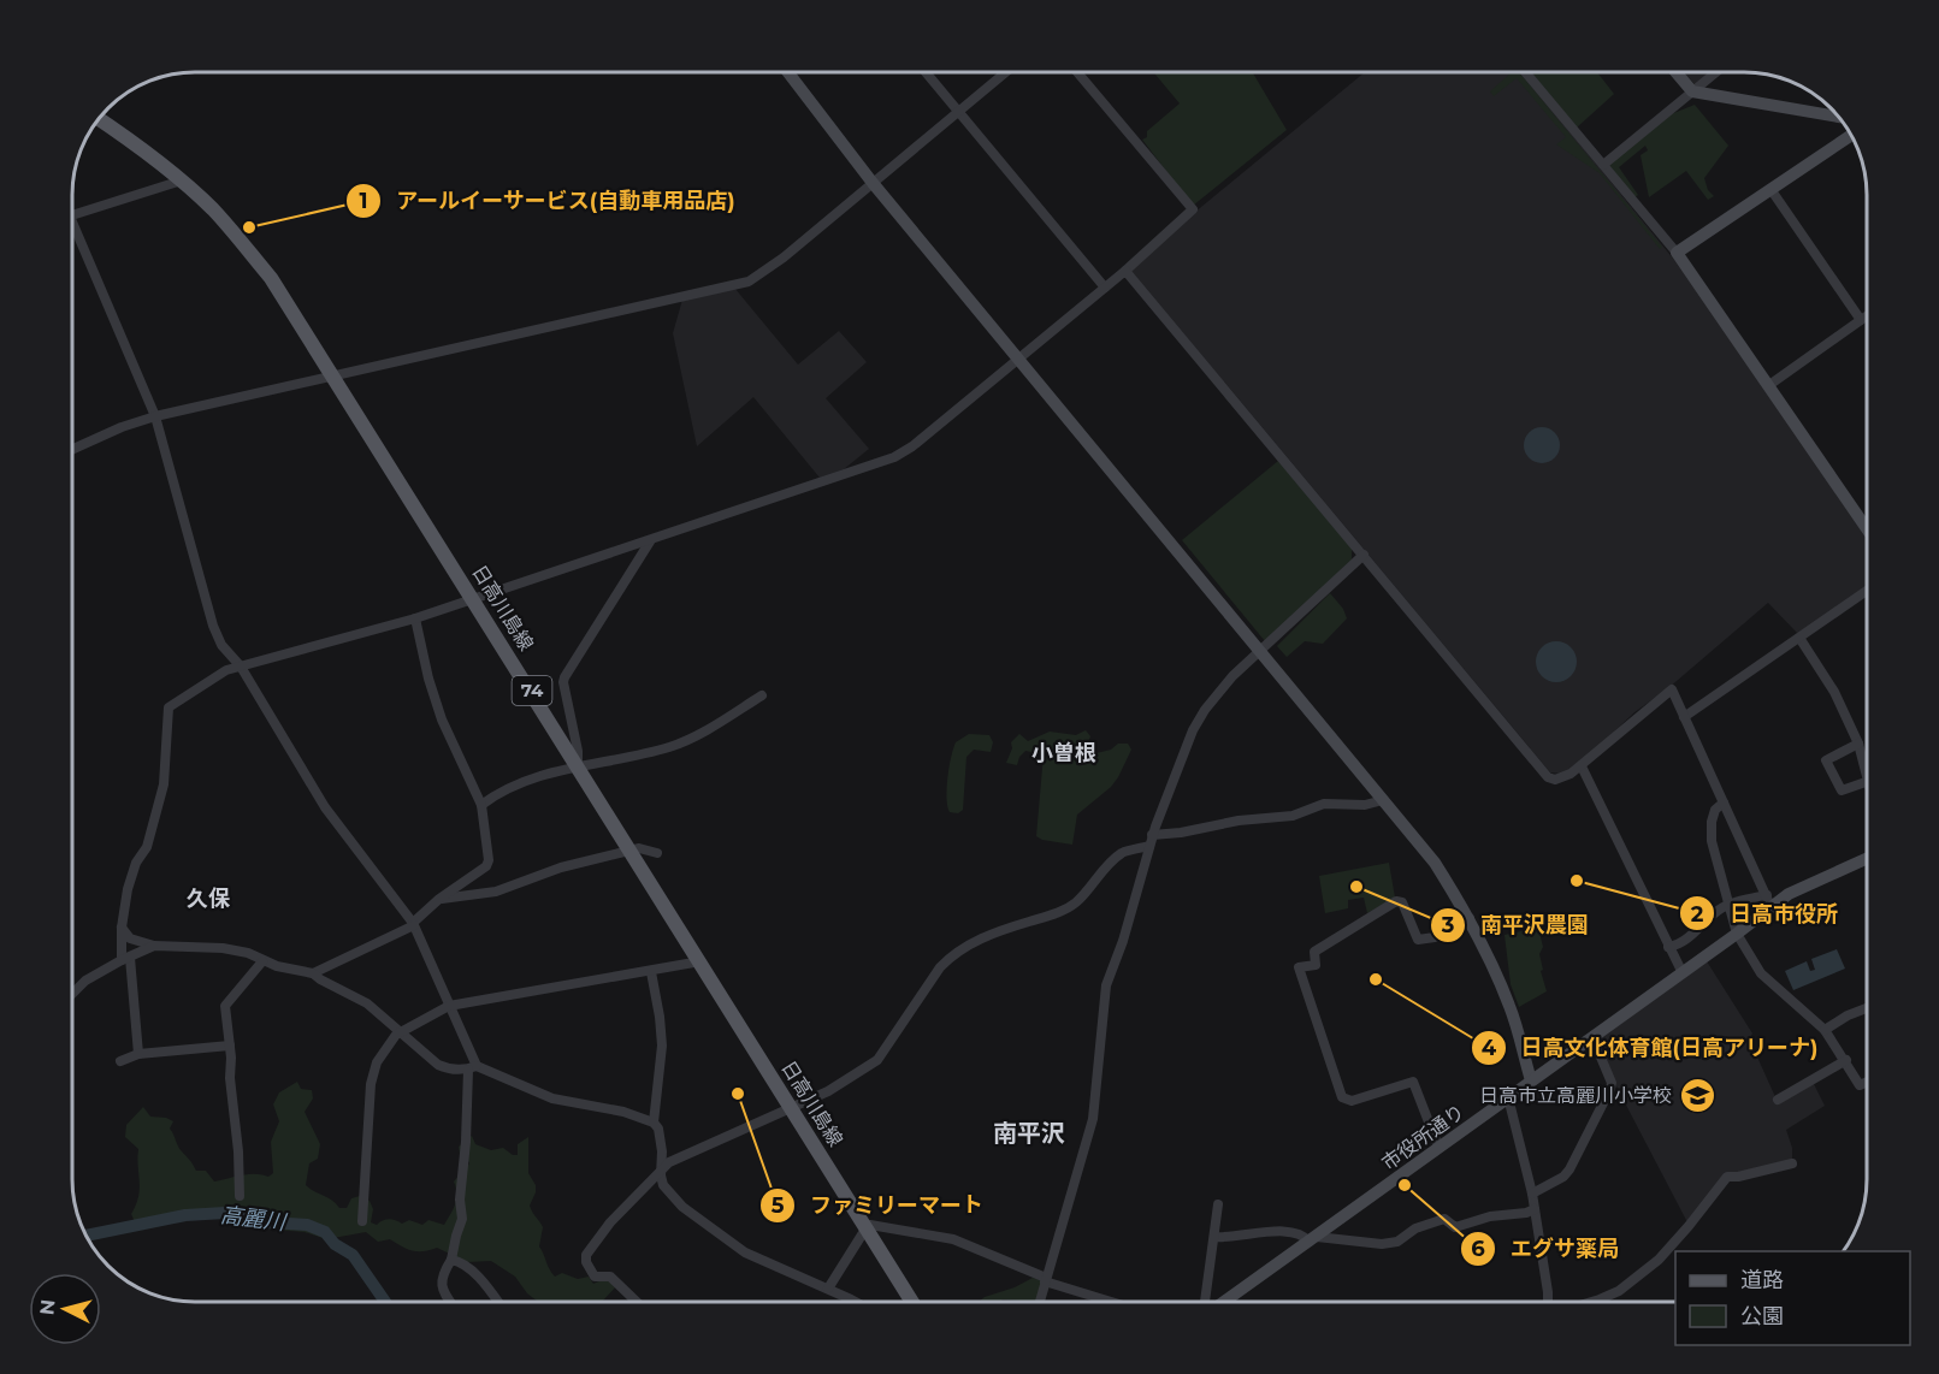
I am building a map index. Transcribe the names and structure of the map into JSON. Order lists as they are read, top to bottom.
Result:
{
  "streets": {
    "main road": ["日高川島線", "74"],
    "street": ["市役所通り"]
  },
  "districts": ["小曽根", "久保", "南平沢"],
  "water": ["高麗川"],
  "places": {
    "other": [
      "アールイーサービス(自動車用品店)",
      "日高市役所",
      "南平沢農園",
      "日高文化体育館(日高アリーナ)",
      "ファミリーマート",
      "エグサ薬局"
    ],
    "school or university": ["日高市立高麗川小学校"]
  },
  "legend": ["道路", "公園"],
  "north": "left"
}
